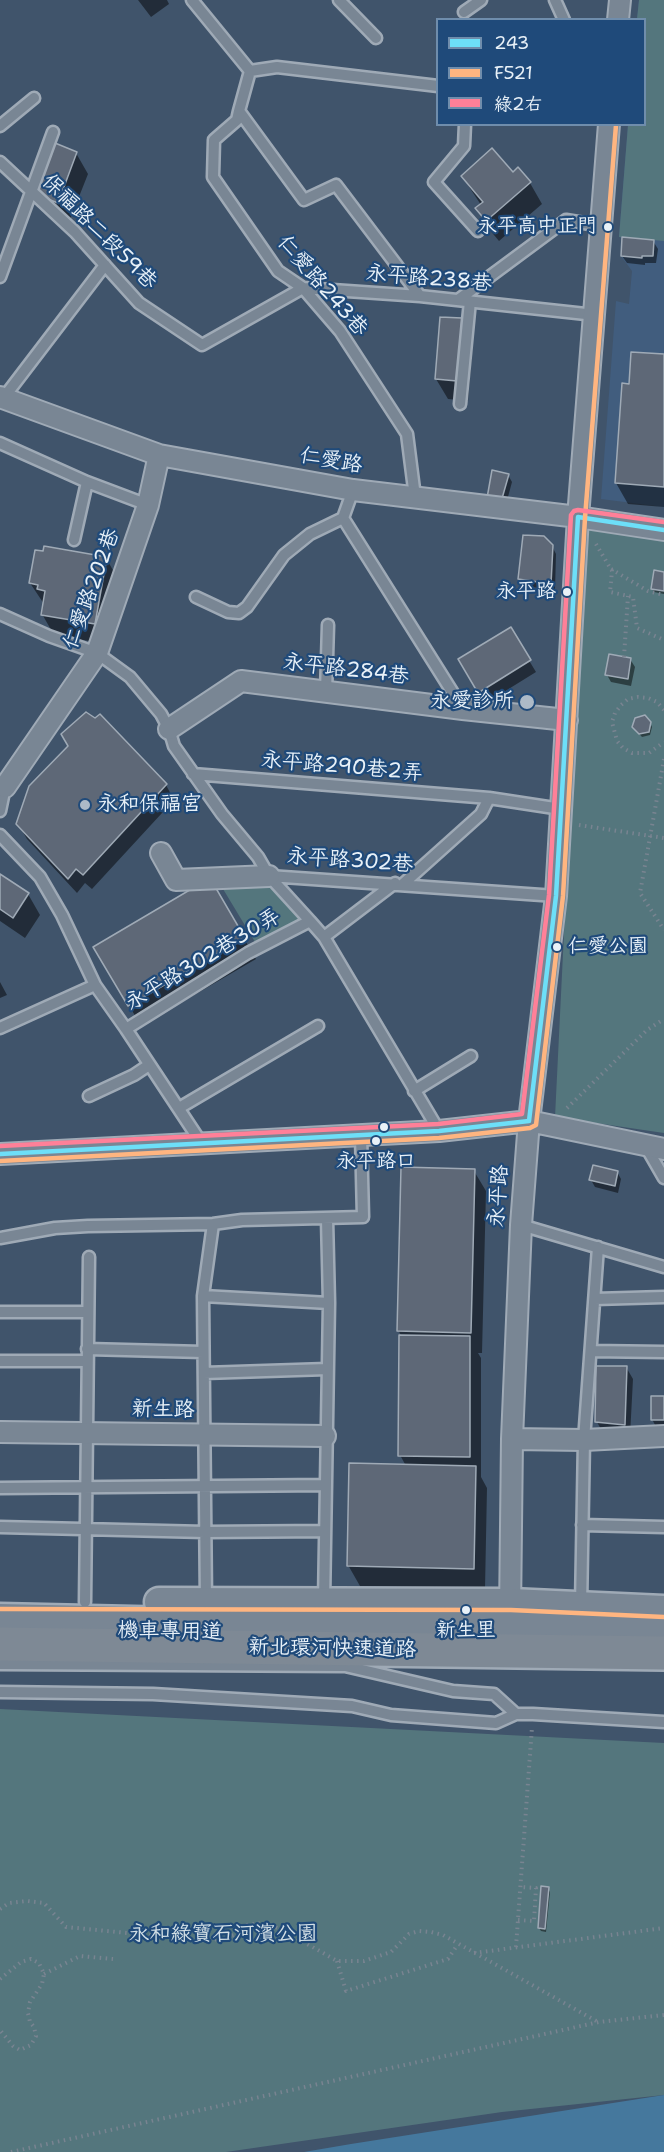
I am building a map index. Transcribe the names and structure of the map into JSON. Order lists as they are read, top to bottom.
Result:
{
  "streets": {
    "highway": ["新北環河快速道路"],
    "street": [
      "仁愛路",
      "仁愛路202巷",
      "永平路284巷",
      "永平路",
      "新生路"
    ],
    "lane": [
      "保福路二段59巷",
      "永平路238巷",
      "仁愛路243巷",
      "永平路290巷2弄",
      "永平路302巷",
      "永平路302巷30弄"
    ]
  },
  "crossings": [
    ["保福路二段59巷", "永平路238巷"],
    ["保福路二段59巷", "仁愛路243巷"],
    ["永平路238巷", "仁愛路243巷"],
    ["永平路238巷", "永平路"],
    ["仁愛路243巷", "仁愛路"],
    ["仁愛路", "仁愛路202巷"],
    ["仁愛路", "永平路"],
    ["永平路284巷", "永平路"],
    ["永平路290巷2弄", "永平路302巷"],
    ["永平路290巷2弄", "永平路"],
    ["永平路302巷", "永平路302巷30弄"],
    ["永平路302巷", "永平路"]
  ],
  "parks": ["永和綠寶石河濱公園"],
  "places": [
    "永平高中正門",
    "永平路",
    "永愛診所",
    "永和保福宮",
    "仁愛公園",
    "永平路口",
    "新生里"
  ],
  "lines": ["transit line F521", "transit line 綠2右", "transit line 243"],
  "legend": ["243", "F521", "綠2右"]
}
